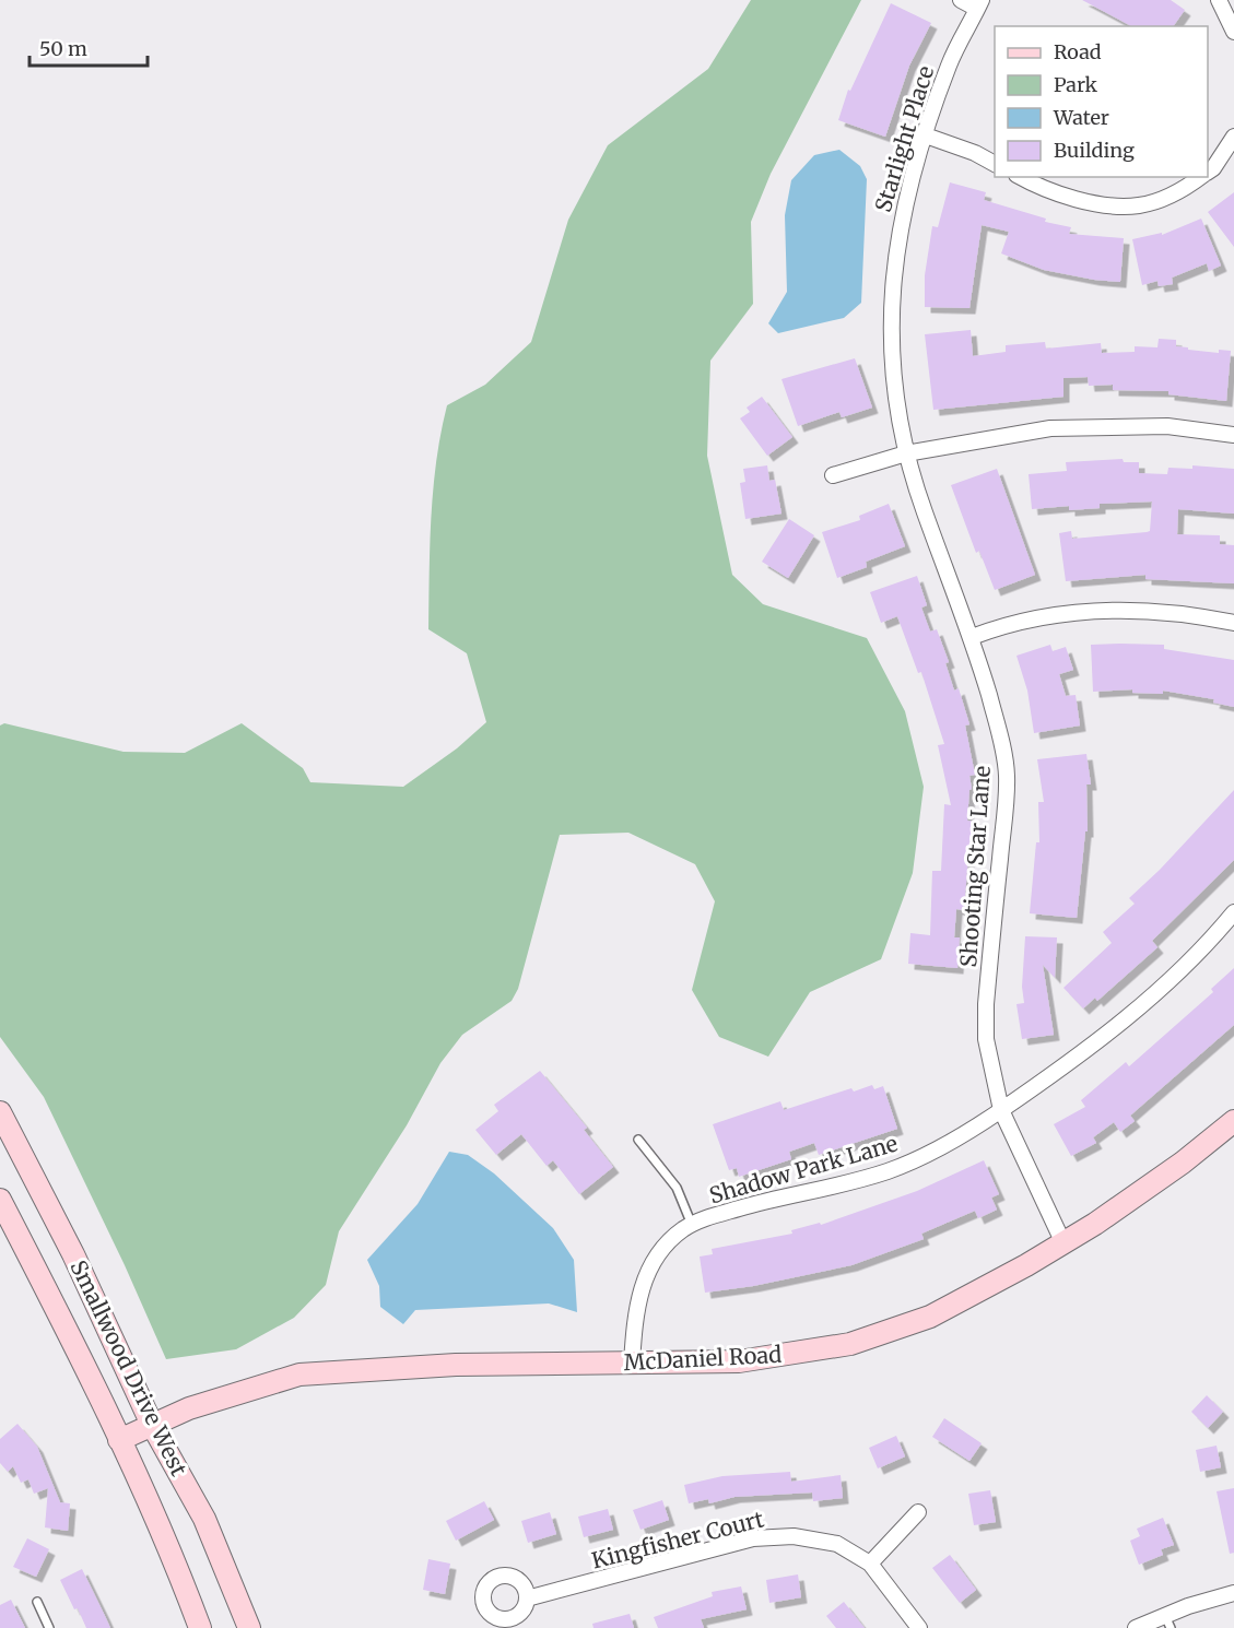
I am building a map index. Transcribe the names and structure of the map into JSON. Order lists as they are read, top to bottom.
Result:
{
  "streets": {
    "main road": ["McDaniel Road", "Smallwood Drive West"],
    "street": [
      "Starlight Place",
      "Shooting Star Lane",
      "Shadow Park Lane",
      "Kingfisher Court"
    ]
  },
  "crossings": [
    ["Starlight Place", "Shooting Star Lane"],
    ["Shooting Star Lane", "Shadow Park Lane"],
    ["Shooting Star Lane", "McDaniel Road"],
    ["Shadow Park Lane", "McDaniel Road"],
    ["McDaniel Road", "Smallwood Drive West"]
  ],
  "legend": [
    "Road",
    "Park",
    "Water",
    "Building"
  ],
  "scale_bar": "50 m"
}
